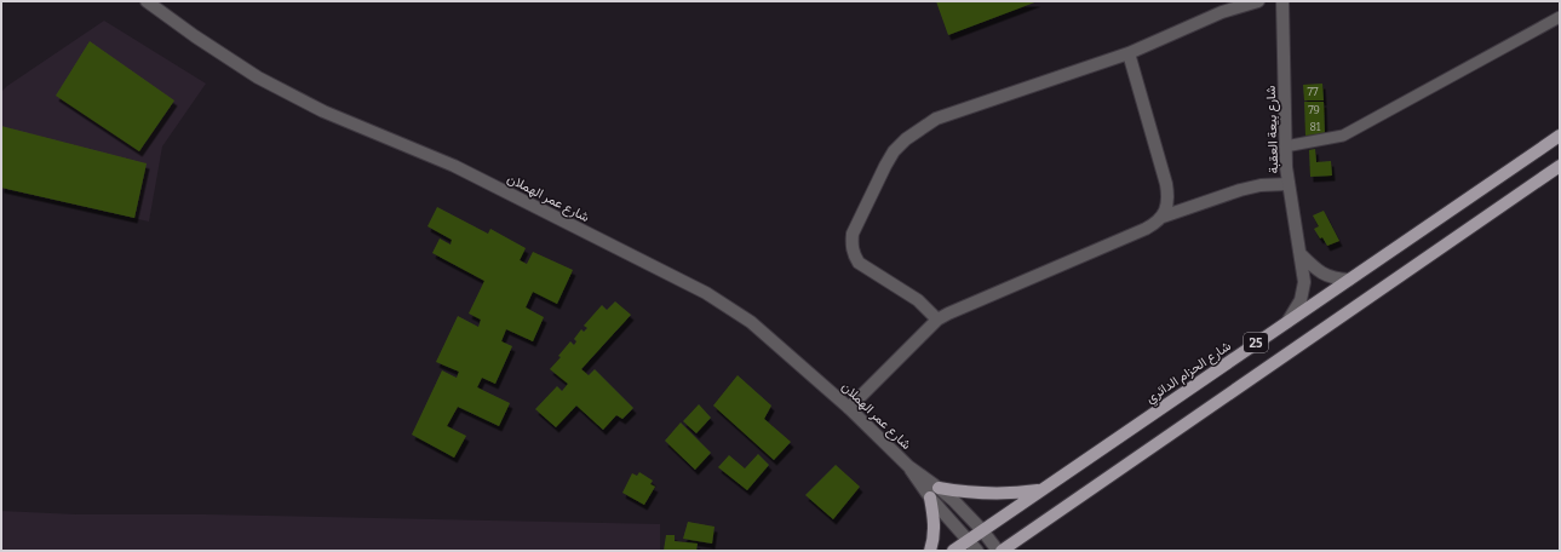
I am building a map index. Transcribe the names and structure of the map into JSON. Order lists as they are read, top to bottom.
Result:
{
  "streets": {
    "main road": ["25", "شارع الحزام الدائري"],
    "street": ["شارع بيعة العقبة", "شارع عمر الهملان"]
  },
  "crossings": [
    ["شارع بيعة العقبة", "شارع الحزام الدائري"],
    ["شارع عمر الهملان", "شارع الحزام الدائري"]
  ],
  "house_numbers": ["77", "79", "81"]
}
